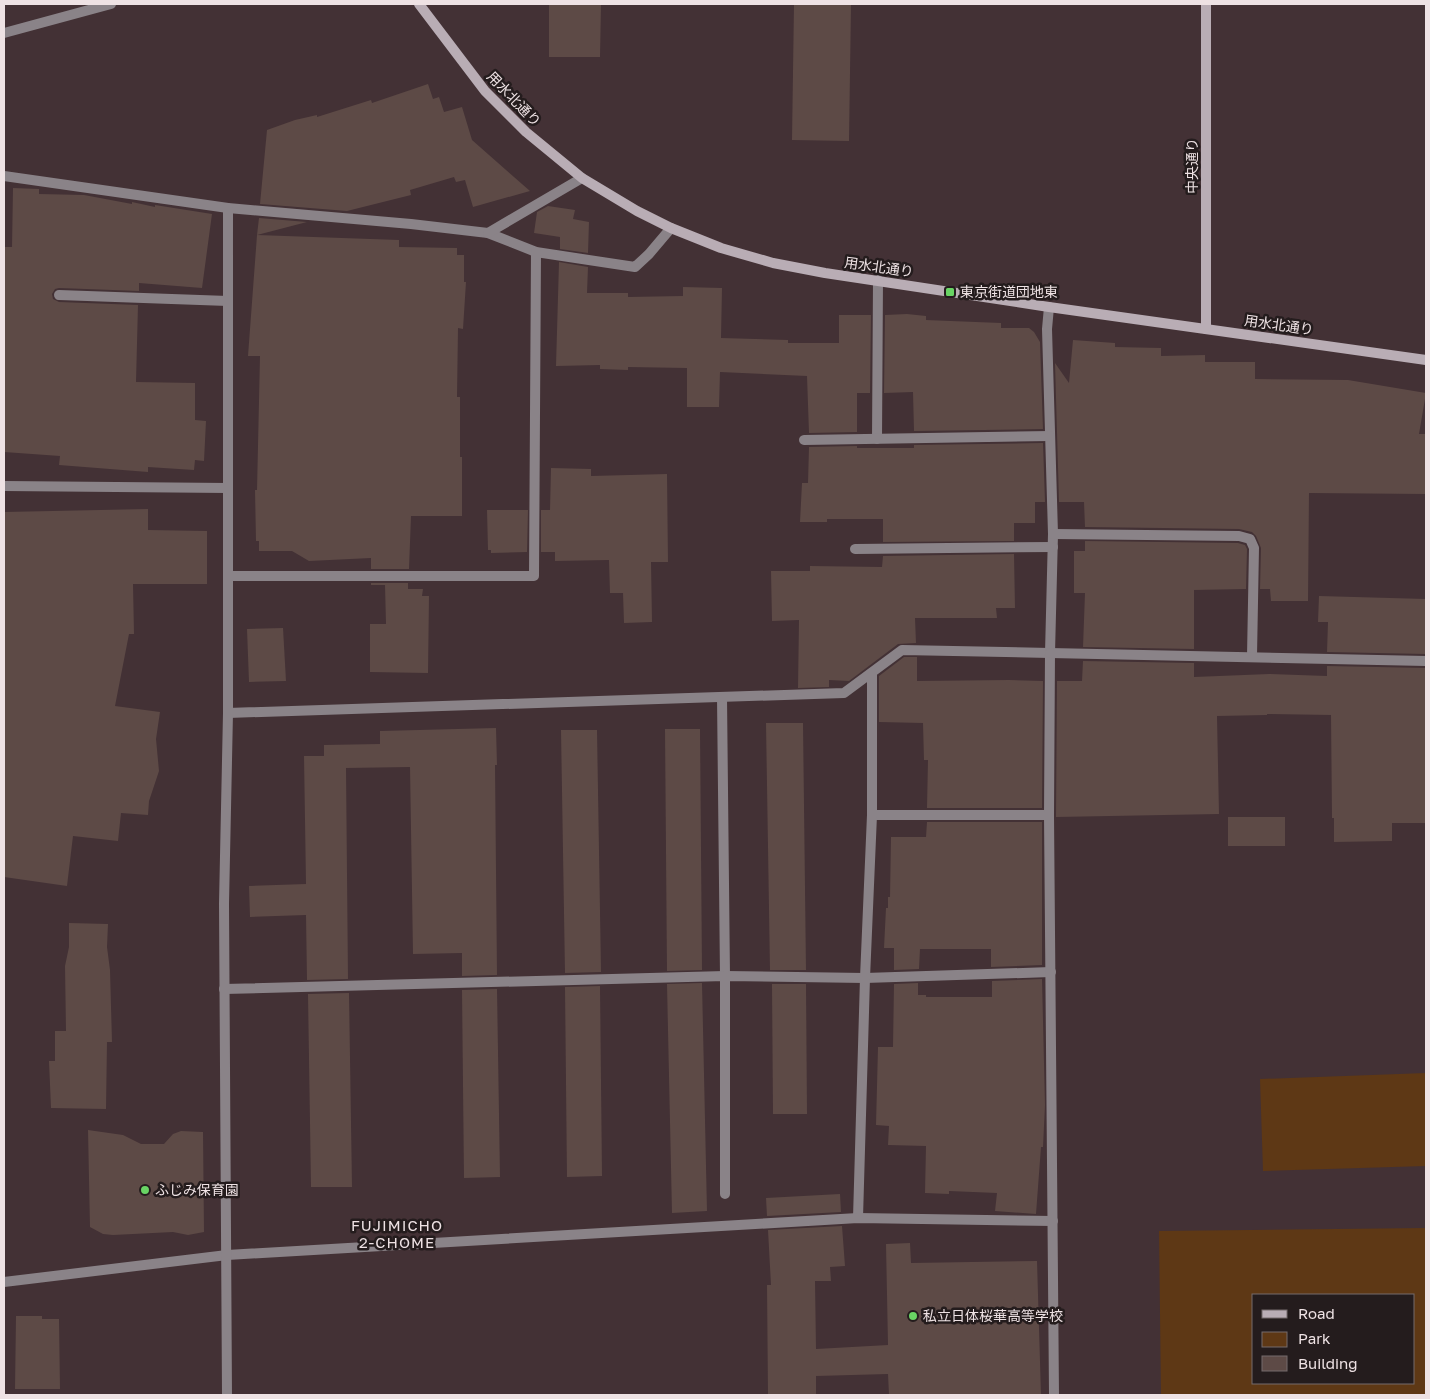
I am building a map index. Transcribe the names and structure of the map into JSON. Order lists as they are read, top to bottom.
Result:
{
  "streets": {
    "street": ["用水北通り", "中央通り"]
  },
  "crossings": [
    ["用水北通り", "中央通り"]
  ],
  "districts": ["FUJIMICHO 2-CHOME"],
  "places": {
    "transit": ["東京街道団地東"],
    "other": ["ふじみ保育園", "私立日体桜華高等学校"]
  },
  "legend": ["Road", "Park", "Building"]
}
